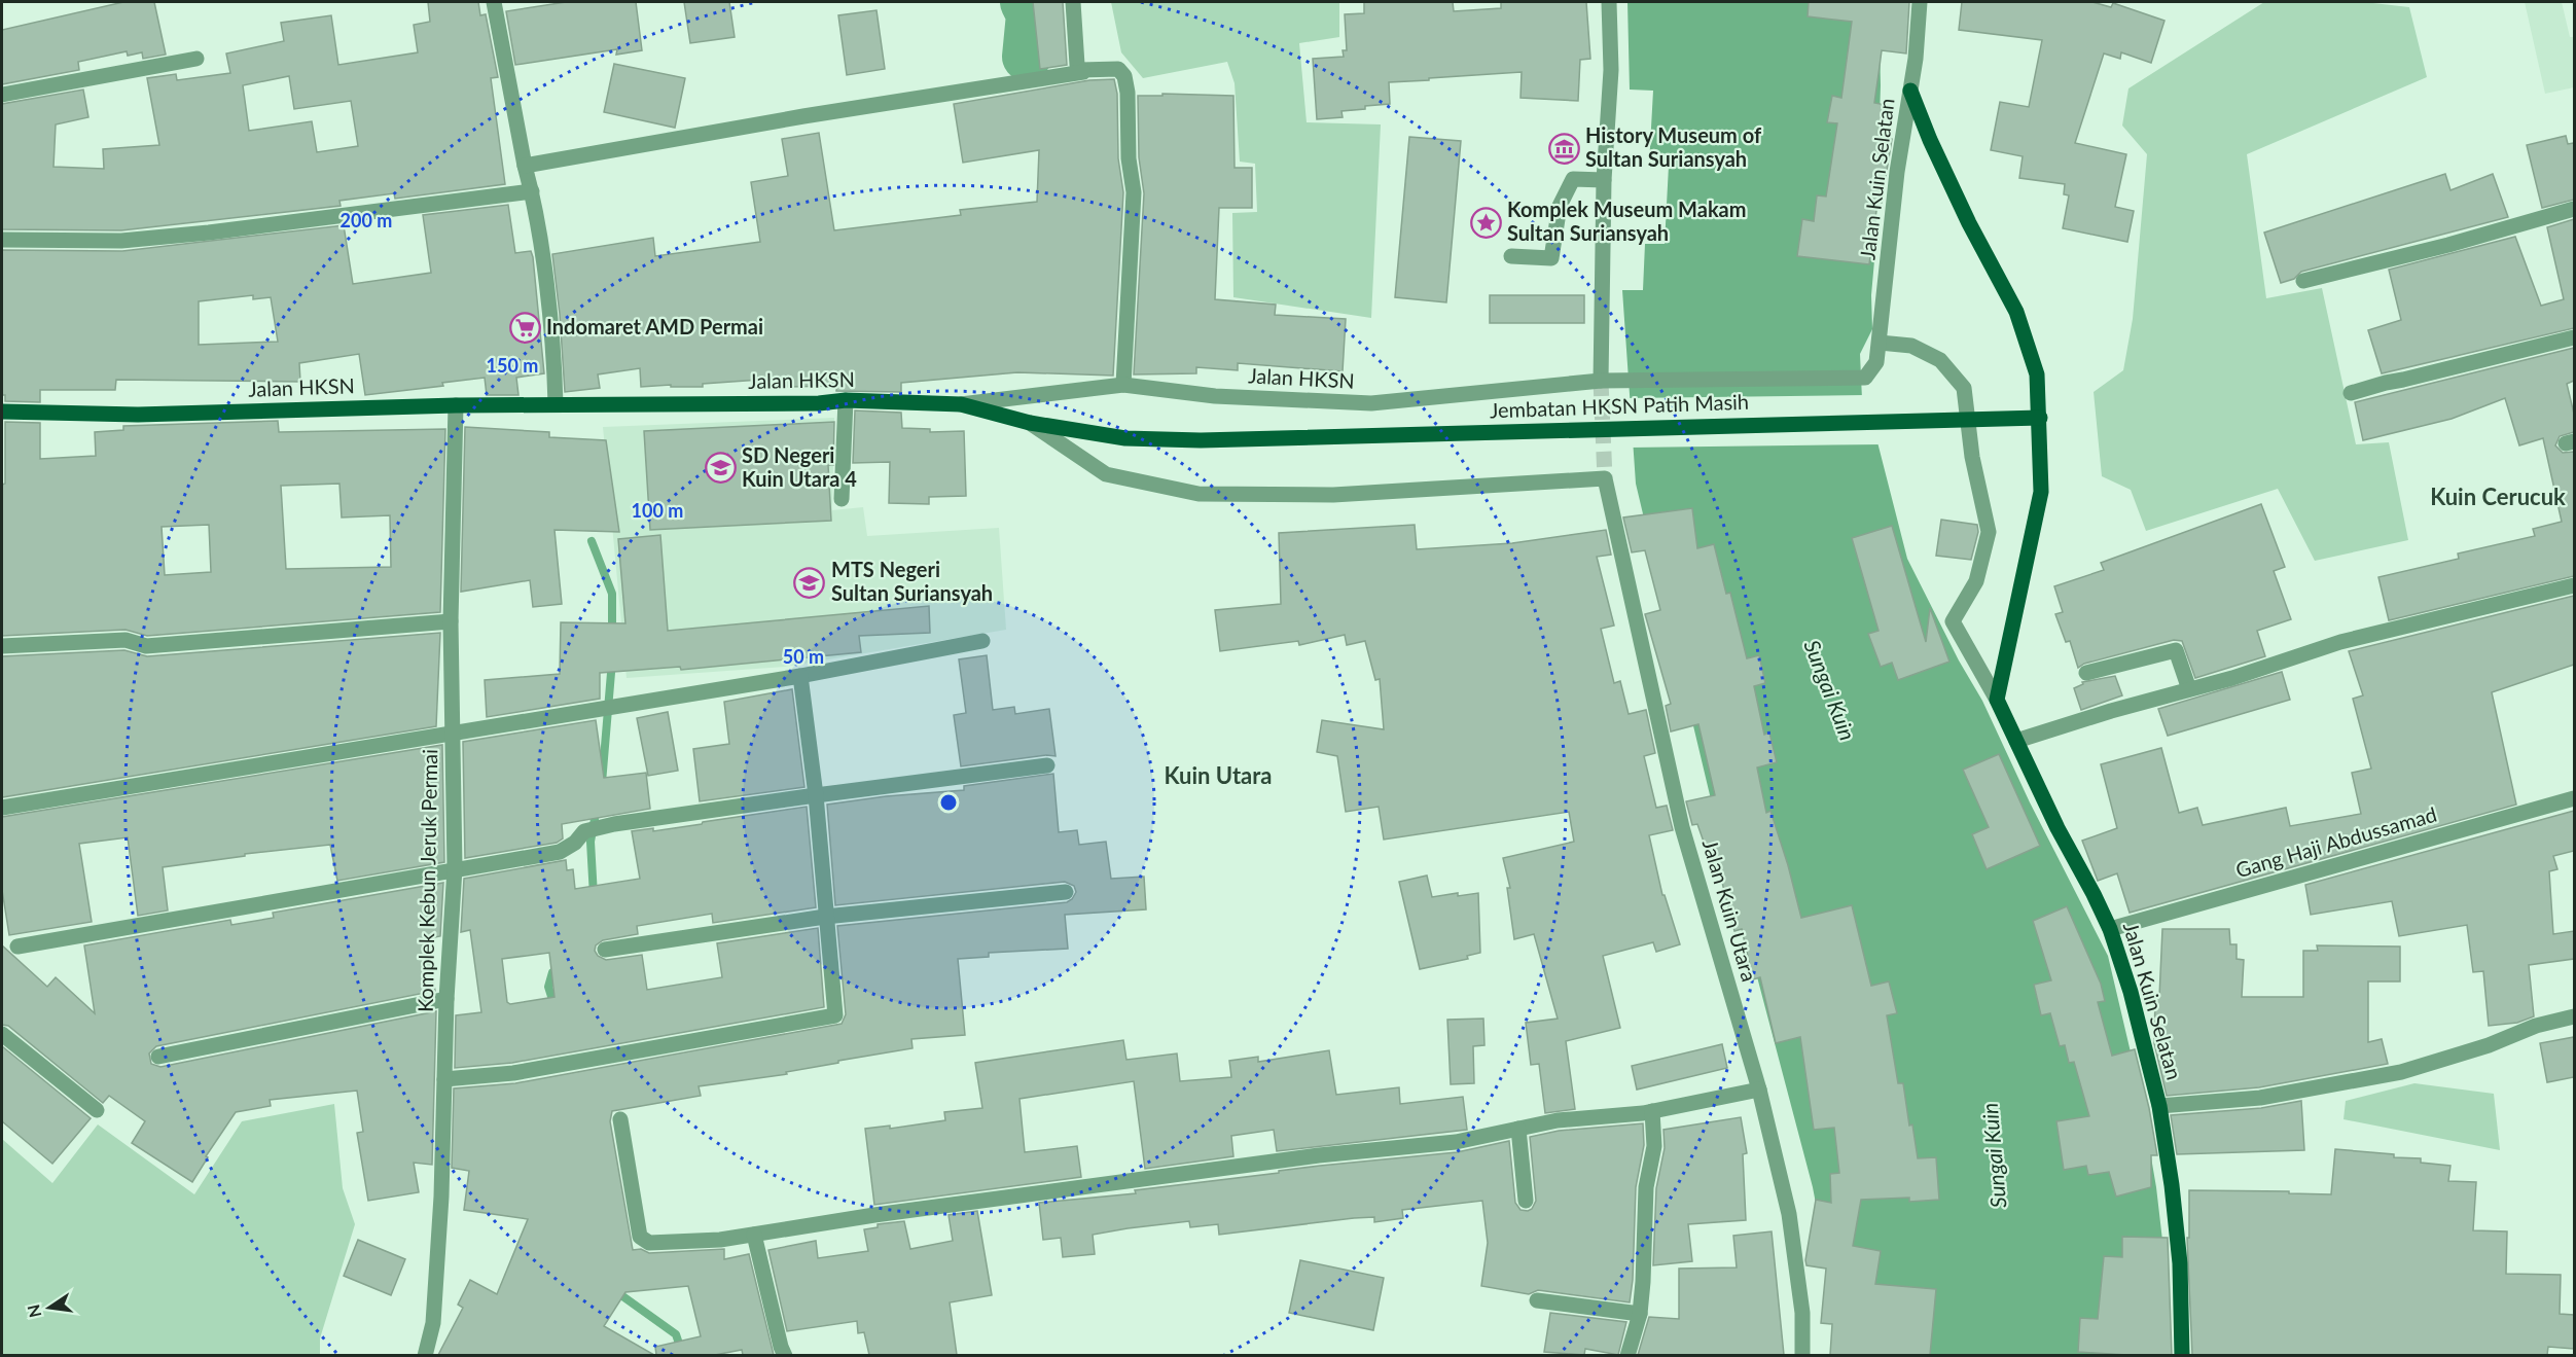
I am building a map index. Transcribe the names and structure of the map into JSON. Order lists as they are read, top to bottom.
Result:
{
  "streets": {
    "main road": ["Jalan Kuin Selatan", "Jalan HKSN", "Jembatan HKSN Patih Masih"],
    "street": ["Gang Haji Abdussamad", "Komplek Kebun Jeruk Permai", "Jalan Kuin Utara"]
  },
  "crossings": [
    ["Jalan Kuin Selatan", "Jalan HKSN"],
    ["Jalan Kuin Selatan", "Gang Haji Abdussamad"],
    ["Jalan HKSN", "Jembatan HKSN Patih Masih"],
    ["Jalan HKSN", "Komplek Kebun Jeruk Permai"],
    ["Jembatan HKSN Patih Masih", "Jalan Kuin Utara"]
  ],
  "districts": ["Kuin Cerucuk", "Kuin Utara"],
  "water": ["Sungai Kuin"],
  "places": {
    "museum": ["History Museum of Sultan Suriansyah"],
    "place": ["Komplek Museum Makam Sultan Suriansyah"],
    "supermarket": ["Indomaret AMD Permai"],
    "school or university": ["SD Negeri Kuin Utara 4", "MTS Negeri Sultan Suriansyah"]
  },
  "north": "left",
  "rings": [
    "200 m",
    "150 m",
    "100 m",
    "50 m"
  ]
}
